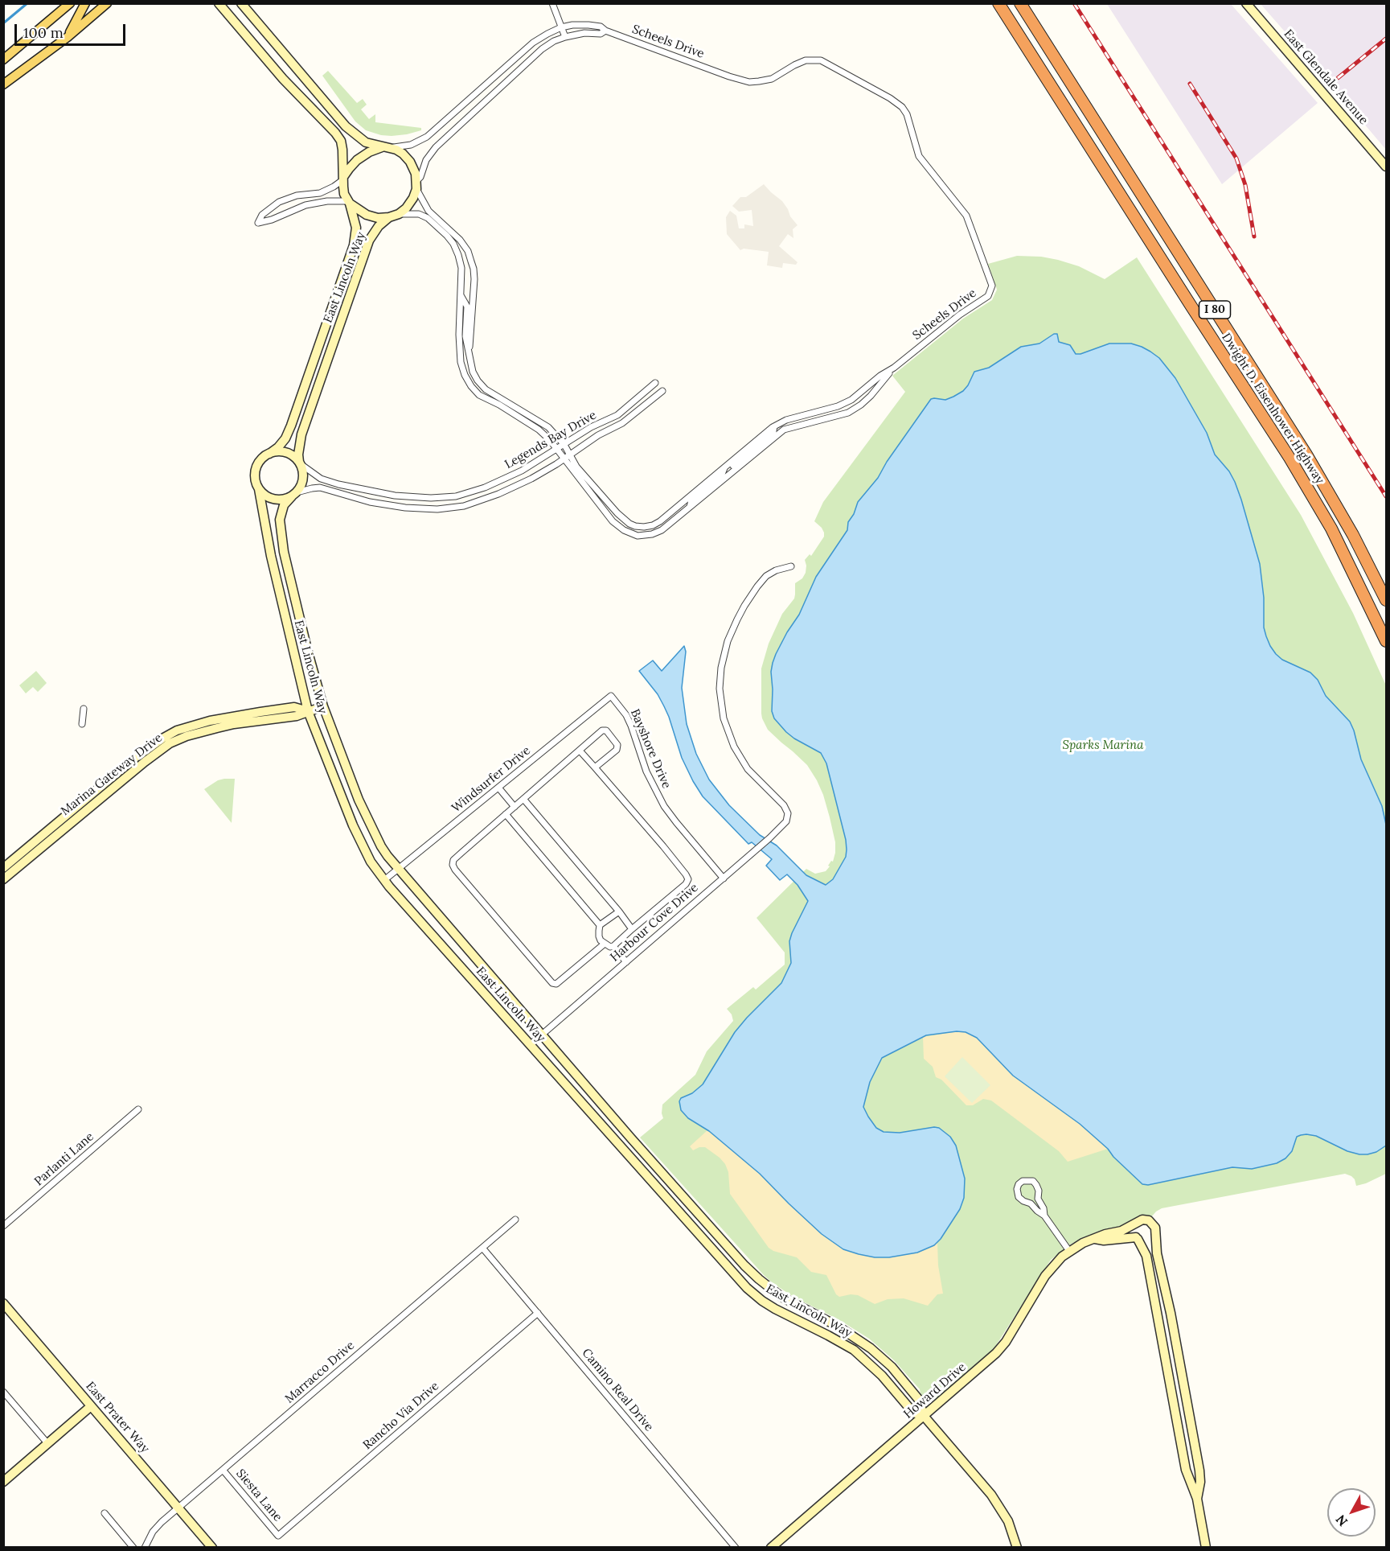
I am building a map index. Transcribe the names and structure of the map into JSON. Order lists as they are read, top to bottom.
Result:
{
  "streets": {
    "highway": ["I 80", "Dwight D. Eisenhower Highway"],
    "street": [
      "Scheels Drive",
      "East Glendale Avenue",
      "East Lincoln Way",
      "Legends Bay Drive",
      "Bayshore Drive",
      "Marina Gateway Drive",
      "Windsurfer Drive",
      "Harbour Cove Drive",
      "Parlanti Lane",
      "Marracco Drive",
      "Camino Real Drive",
      "Howard Drive",
      "Rancho Via Drive",
      "East Prater Way",
      "Siesta Lane"
    ]
  },
  "crossings": [
    ["Scheels Drive", "East Lincoln Way"],
    ["Scheels Drive", "Legends Bay Drive"],
    ["East Lincoln Way", "Legends Bay Drive"],
    ["East Lincoln Way", "Marina Gateway Drive"],
    ["East Lincoln Way", "Windsurfer Drive"],
    ["East Lincoln Way", "Harbour Cove Drive"],
    ["East Lincoln Way", "Howard Drive"],
    ["Bayshore Drive", "Windsurfer Drive"],
    ["Bayshore Drive", "Harbour Cove Drive"],
    ["Marracco Drive", "Camino Real Drive"],
    ["Marracco Drive", "East Prater Way"],
    ["Marracco Drive", "Siesta Lane"],
    ["Camino Real Drive", "Rancho Via Drive"],
    ["Rancho Via Drive", "Siesta Lane"]
  ],
  "parks": ["Sparks Marina"],
  "scale_bar": "100 m",
  "north": "bottom left"
}
